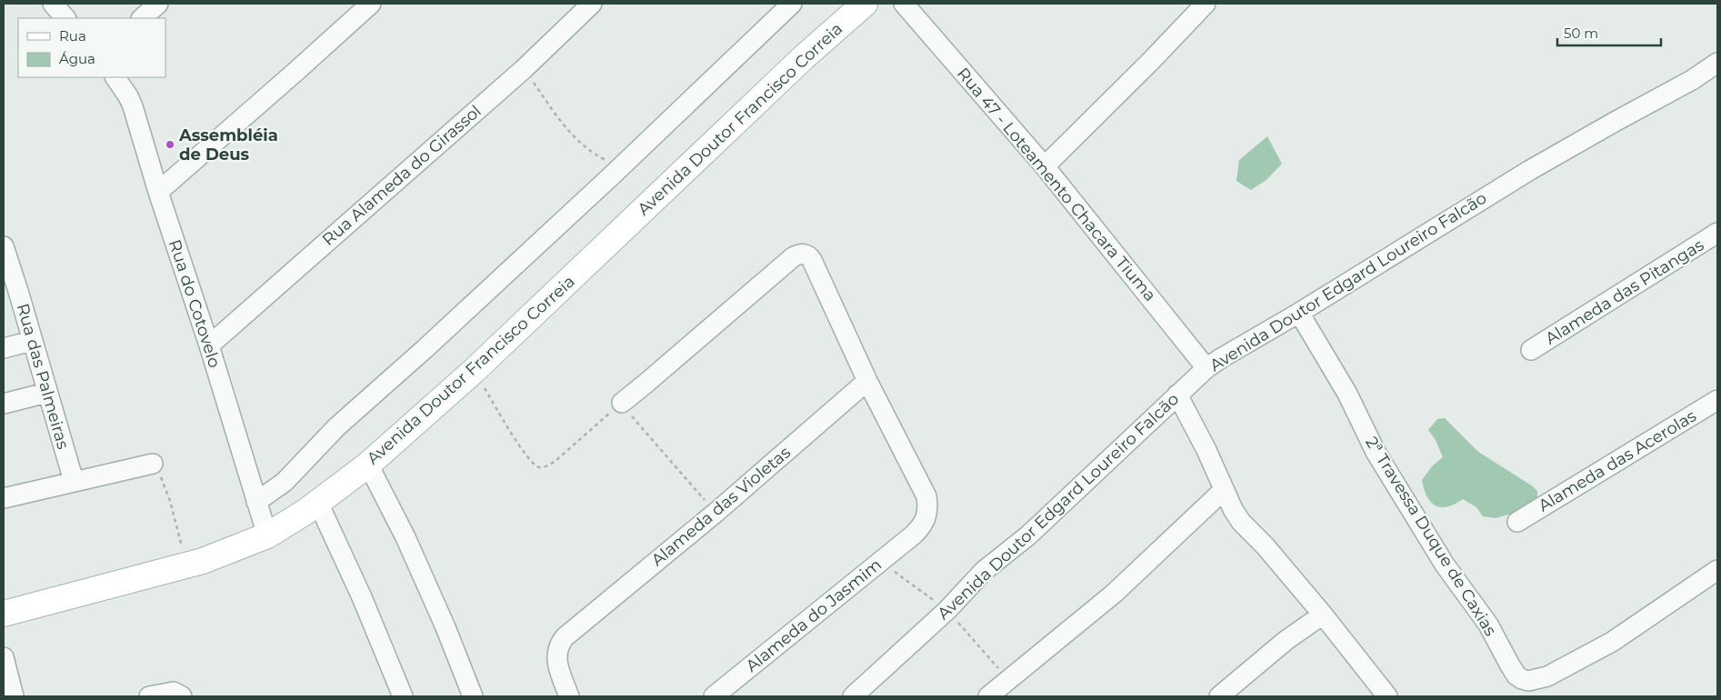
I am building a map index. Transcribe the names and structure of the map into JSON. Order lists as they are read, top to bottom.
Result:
{
  "streets": {
    "main road": ["Avenida Doutor Francisco Correia"],
    "street": [
      "Rua Alameda do Girassol",
      "Rua 47 - Loteamento Chacara Tiuma",
      "Avenida Doutor Edgard Loureiro Falcão",
      "Alameda das Pitangas",
      "Rua do Cotovelo",
      "Rua das Palmeiras",
      "Alameda das Acerolas",
      "Alameda das Violetas",
      "2ª Travessa Duque de Caxias",
      "Alameda do Jasmim"
    ]
  },
  "crossings": [
    ["Avenida Doutor Francisco Correia", "Rua do Cotovelo"],
    ["Rua Alameda do Girassol", "Rua do Cotovelo"],
    ["Rua 47 - Loteamento Chacara Tiuma", "Avenida Doutor Edgard Loureiro Falcão"],
    ["Avenida Doutor Edgard Loureiro Falcão", "2ª Travessa Duque de Caxias"],
    ["Alameda das Violetas", "Alameda do Jasmim"]
  ],
  "places": ["Assembléia de Deus"],
  "legend": ["Rua", "Água"],
  "scale_bar": "50 m"
}
